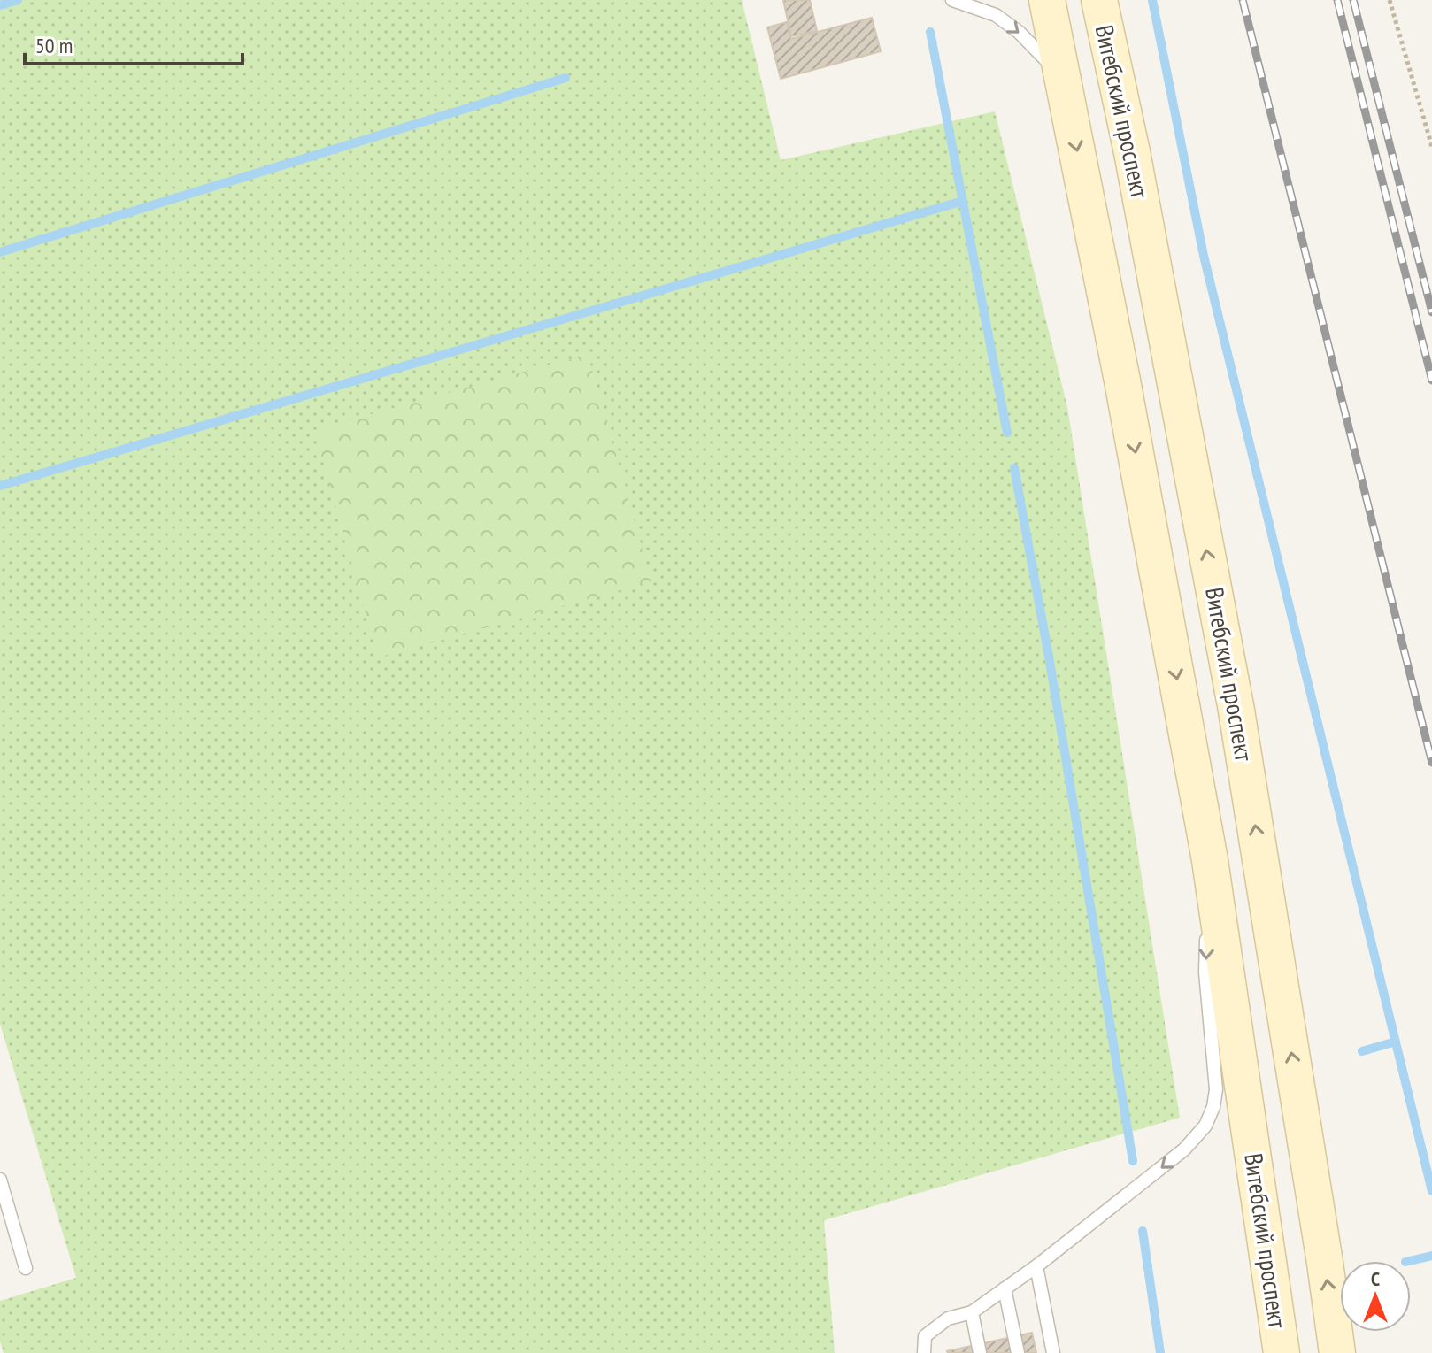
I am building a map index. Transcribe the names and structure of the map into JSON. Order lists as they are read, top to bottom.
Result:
{
  "streets": {
    "main road": ["Витебский проспект"]
  },
  "scale_bar": "50 m",
  "north": "top"
}
